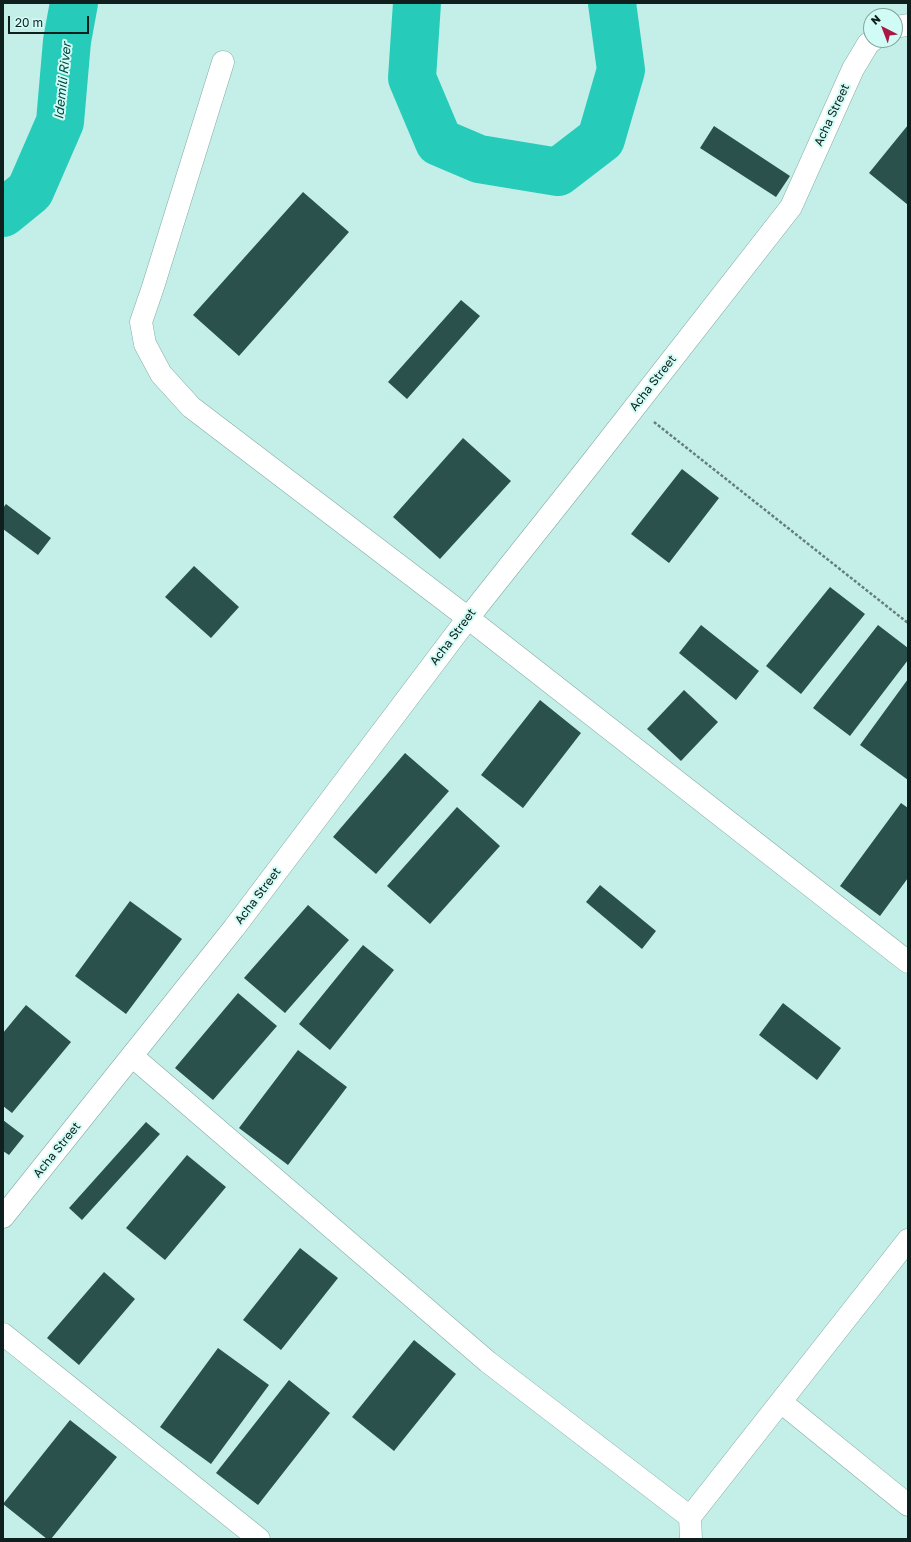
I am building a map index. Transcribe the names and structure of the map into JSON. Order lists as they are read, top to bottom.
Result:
{
  "streets": {
    "street": ["Acha Street"]
  },
  "water": ["Idemili River"],
  "scale_bar": "20 m",
  "north": "top left"
}
